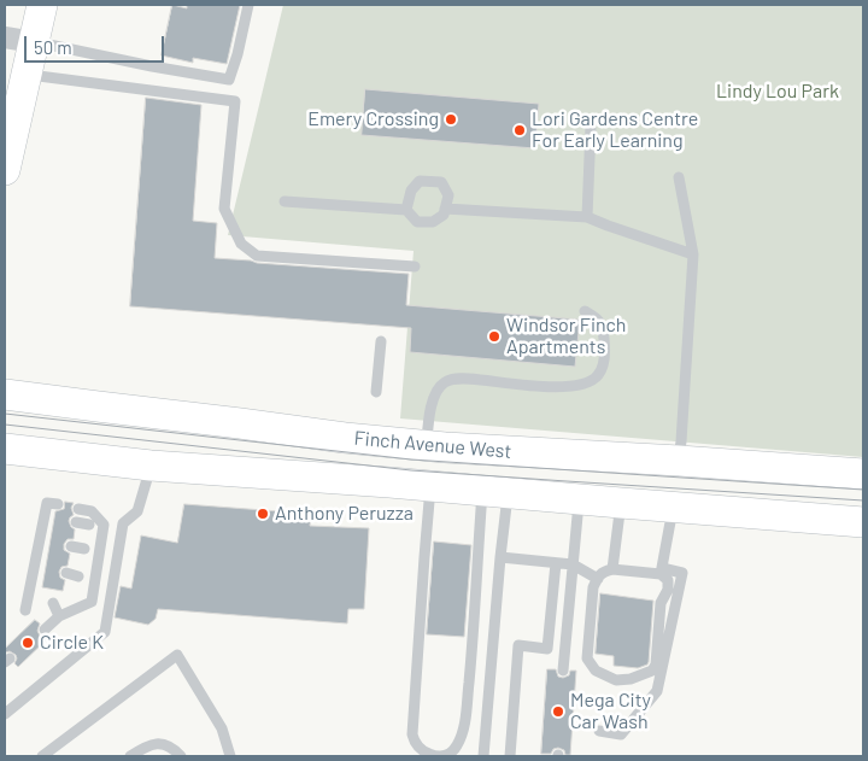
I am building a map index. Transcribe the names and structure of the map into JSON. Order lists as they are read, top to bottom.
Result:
{
  "streets": {
    "main road": ["Finch Avenue West"]
  },
  "parks": ["Lindy Lou Park"],
  "places": [
    "Emery Crossing",
    "Lori Gardens Centre For Early Learning",
    "Windsor Finch Apartments",
    "Anthony Peruzza",
    "Circle K",
    "Mega City Car Wash"
  ],
  "scale_bar": "50 m"
}
